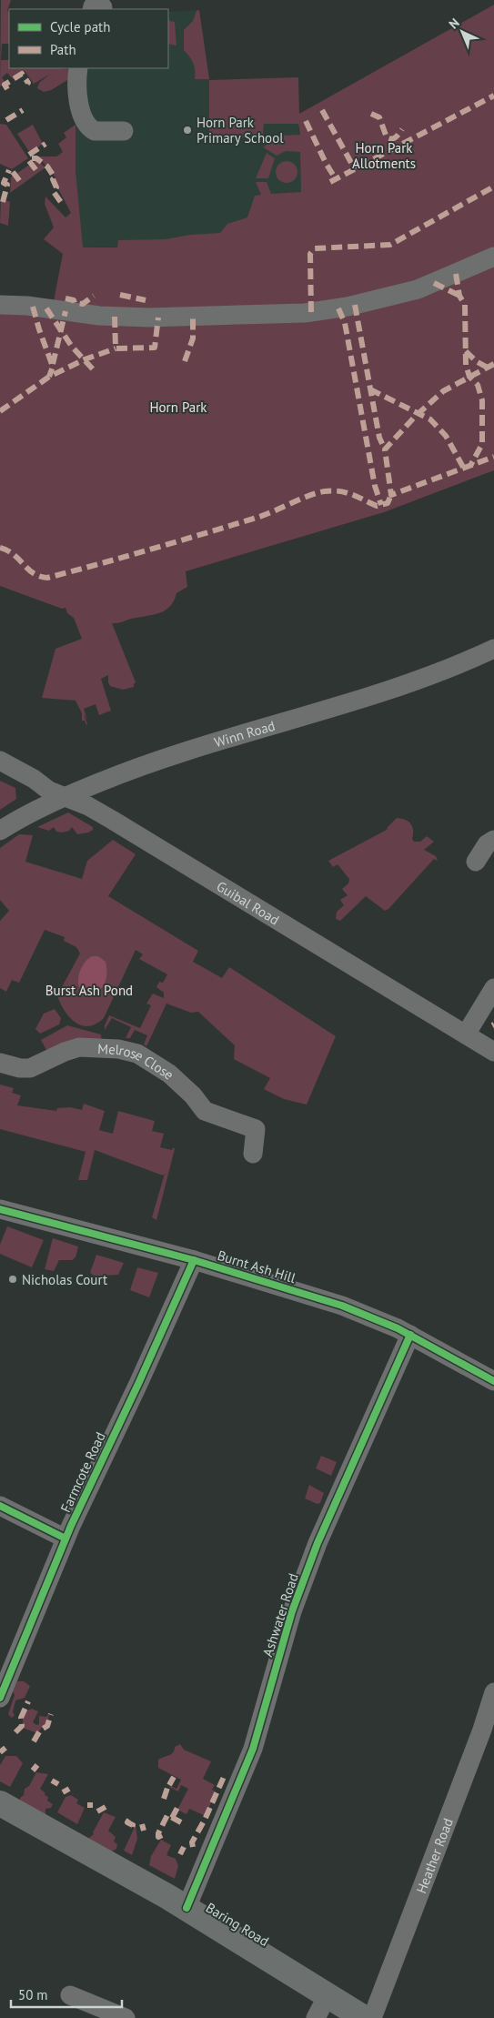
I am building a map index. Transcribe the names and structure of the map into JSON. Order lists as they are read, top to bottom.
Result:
{
  "streets": {
    "main road": ["Baring Road"],
    "street": [
      "Winn Road",
      "Guibal Road",
      "Melrose Close",
      "Burnt Ash Hill",
      "Farmcote Road",
      "Ashwater Road",
      "Heather Road"
    ]
  },
  "crossings": [
    ["Winn Road", "Guibal Road"],
    ["Burnt Ash Hill", "Farmcote Road"],
    ["Burnt Ash Hill", "Ashwater Road"],
    ["Ashwater Road", "Baring Road"]
  ],
  "parks": ["Horn Park Allotments", "Horn Park", "Burst Ash Pond"],
  "places": ["Horn Park Primary School", "Nicholas Court"],
  "legend": ["Cycle path", "Path"],
  "scale_bar": "50 m",
  "north": "top left"
}
